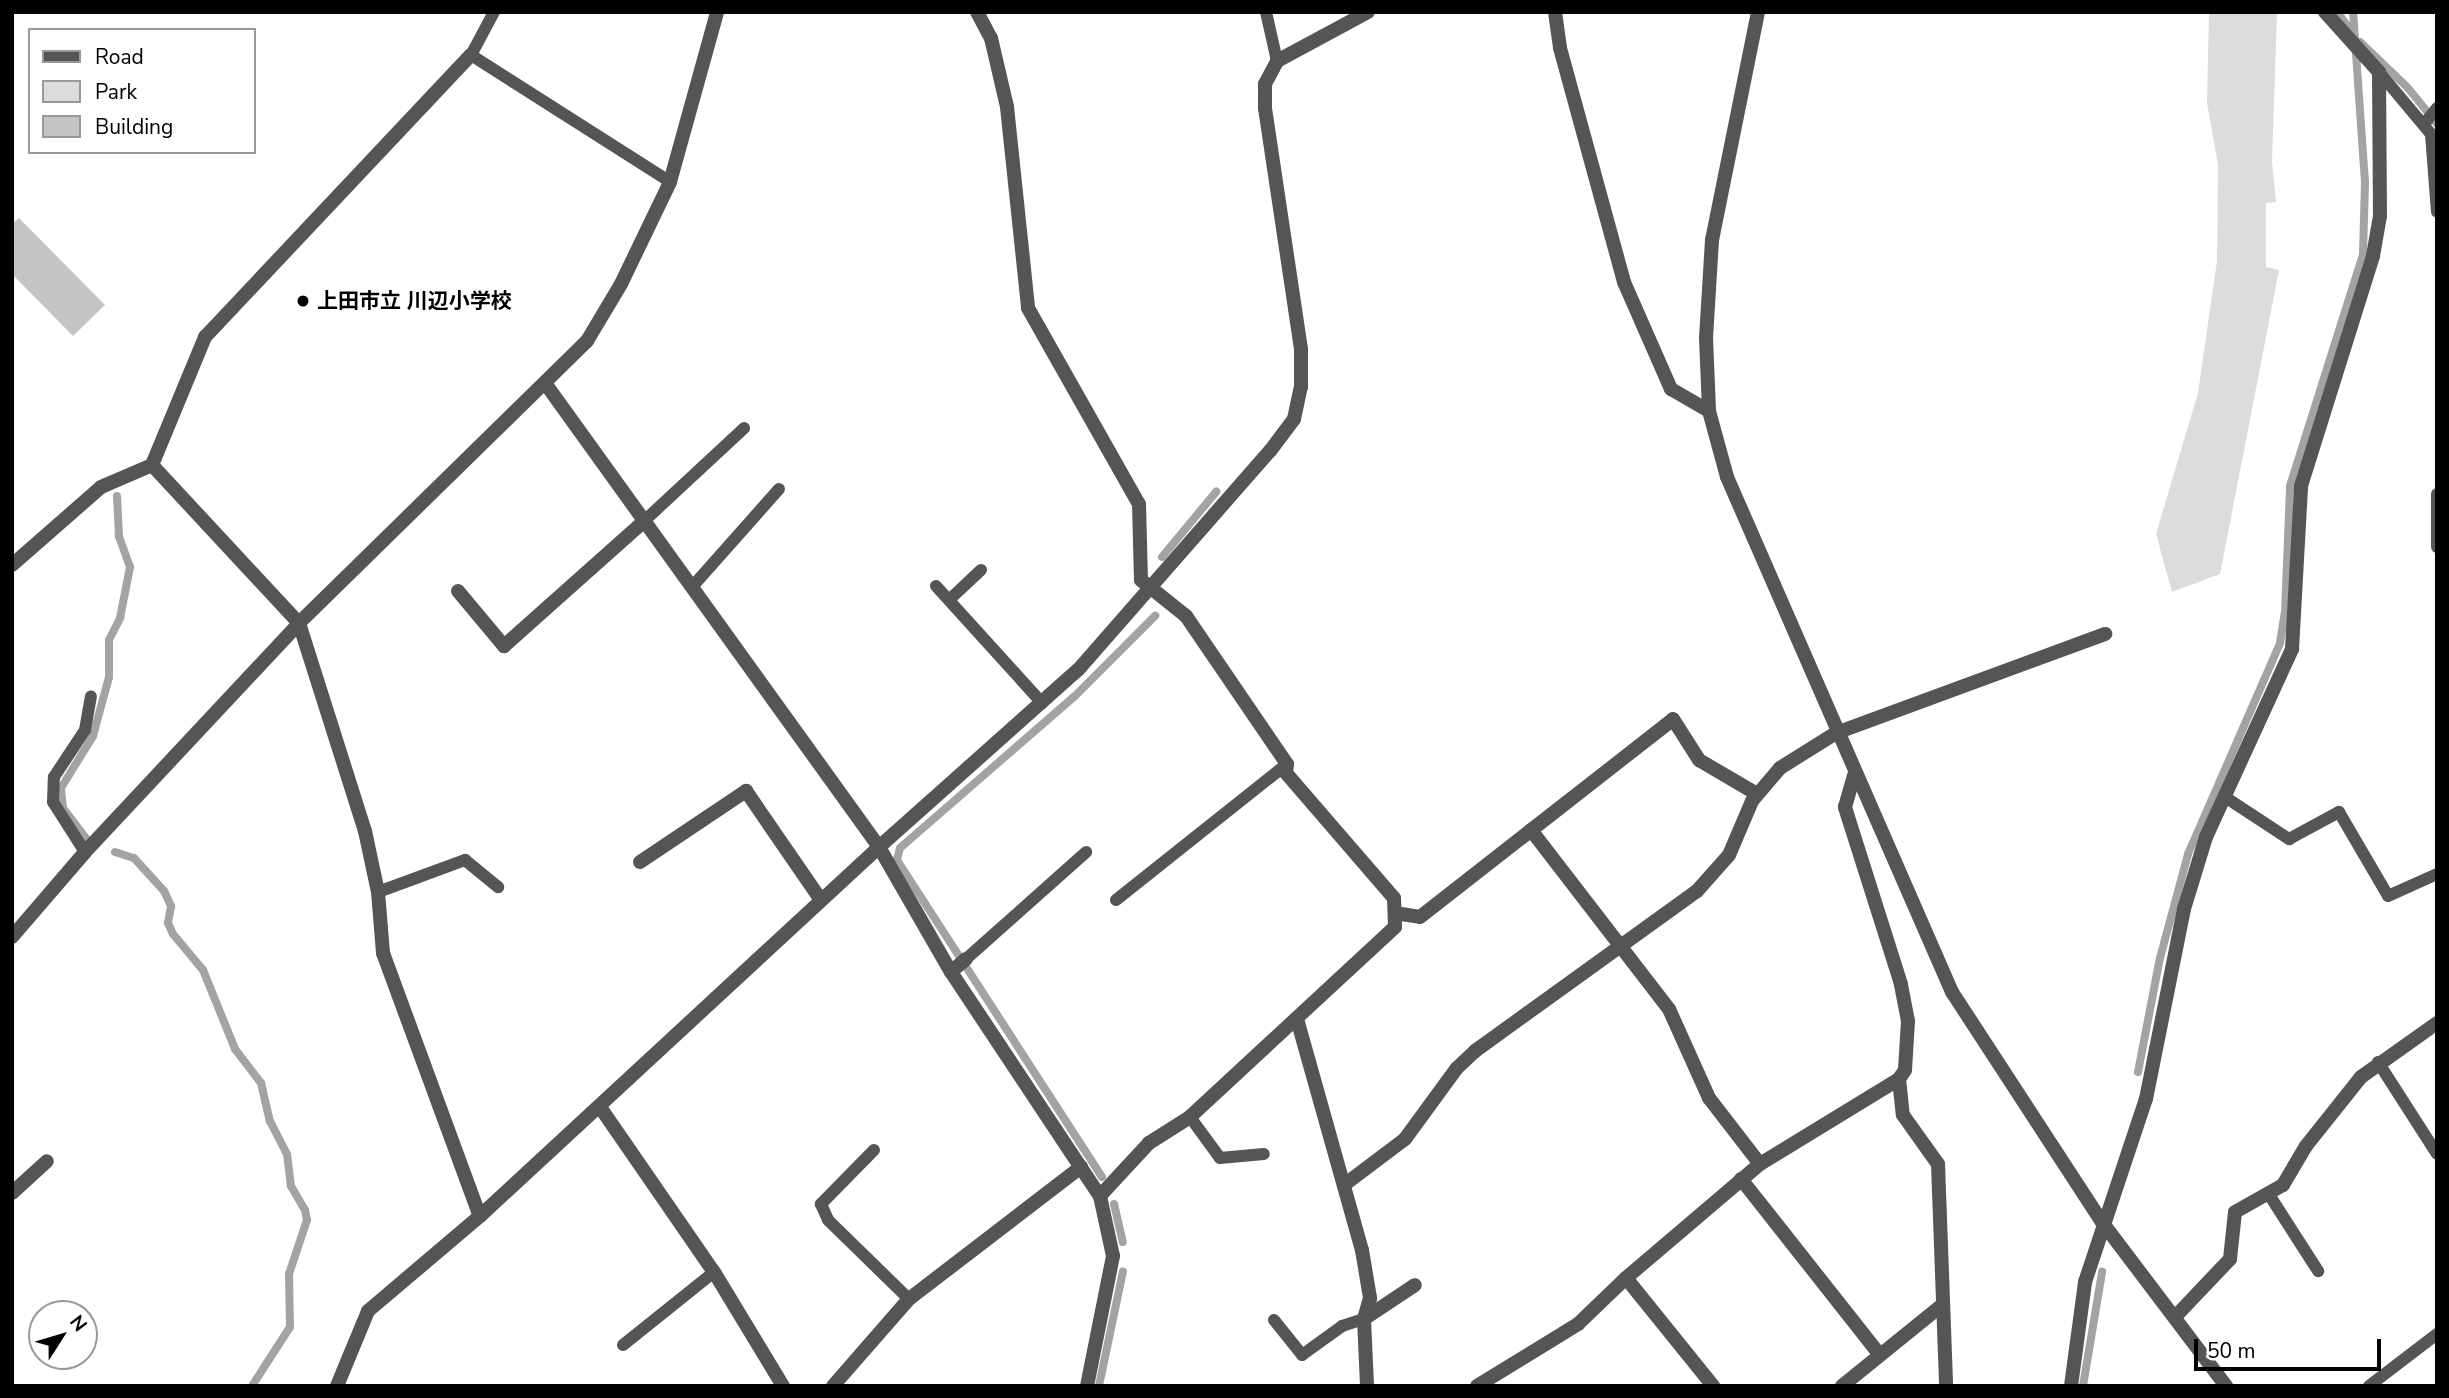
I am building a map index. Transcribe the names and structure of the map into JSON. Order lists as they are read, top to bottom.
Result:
{
  "places": ["上田市立 川辺小学校"],
  "legend": ["Road", "Park", "Building"],
  "scale_bar": "50 m",
  "north": "top right"
}
